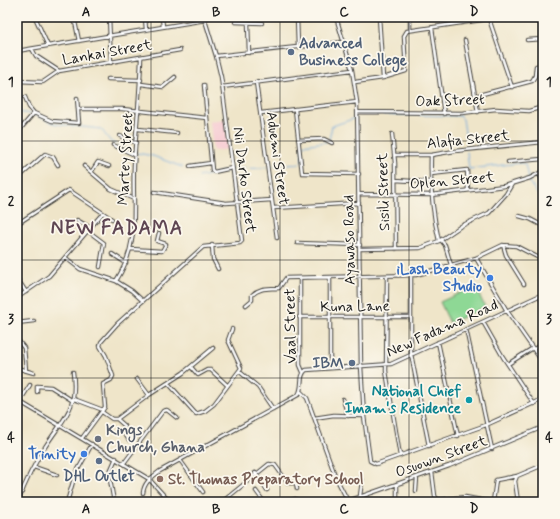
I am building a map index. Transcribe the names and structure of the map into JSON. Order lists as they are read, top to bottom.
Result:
{
  "streets": {
    "street": [
      "Lankai Street",
      "Oak Street",
      "Alafia Street",
      "Aduemi Street",
      "Martey Street",
      "Nii Darko Street",
      "Oplen Street",
      "Sisili Street",
      "Ayawaso Road",
      "Kuna Lane",
      "Vaal Street",
      "New Fadama Road",
      "Osuown Street"
    ]
  },
  "crossings": [
    ["Lankai Street", "Martey Street"],
    ["Oak Street", "Ayawaso Road"],
    ["Alafia Street", "Sisili Street"],
    ["Oplen Street", "Sisili Street"],
    ["Oplen Street", "Ayawaso Road"],
    ["Ayawaso Road", "Kuna Lane"],
    ["Ayawaso Road", "New Fadama Road"],
    ["Kuna Lane", "Vaal Street"],
    ["Vaal Street", "New Fadama Road"]
  ],
  "districts": ["NEW FADAMA"],
  "places": [
    "Advanced Business College",
    "iLash Beauty Studio",
    "IBM",
    "National Chief Imam's Residence",
    "Kings Church, Ghana",
    "Trinity",
    "DHL Outlet",
    "St. Thomas Preparatory School"
  ],
  "grid": {
    "columns": [
      "A",
      "B",
      "C",
      "D"
    ],
    "rows": [
      "1",
      "2",
      "3",
      "4"
    ]
  }
}
